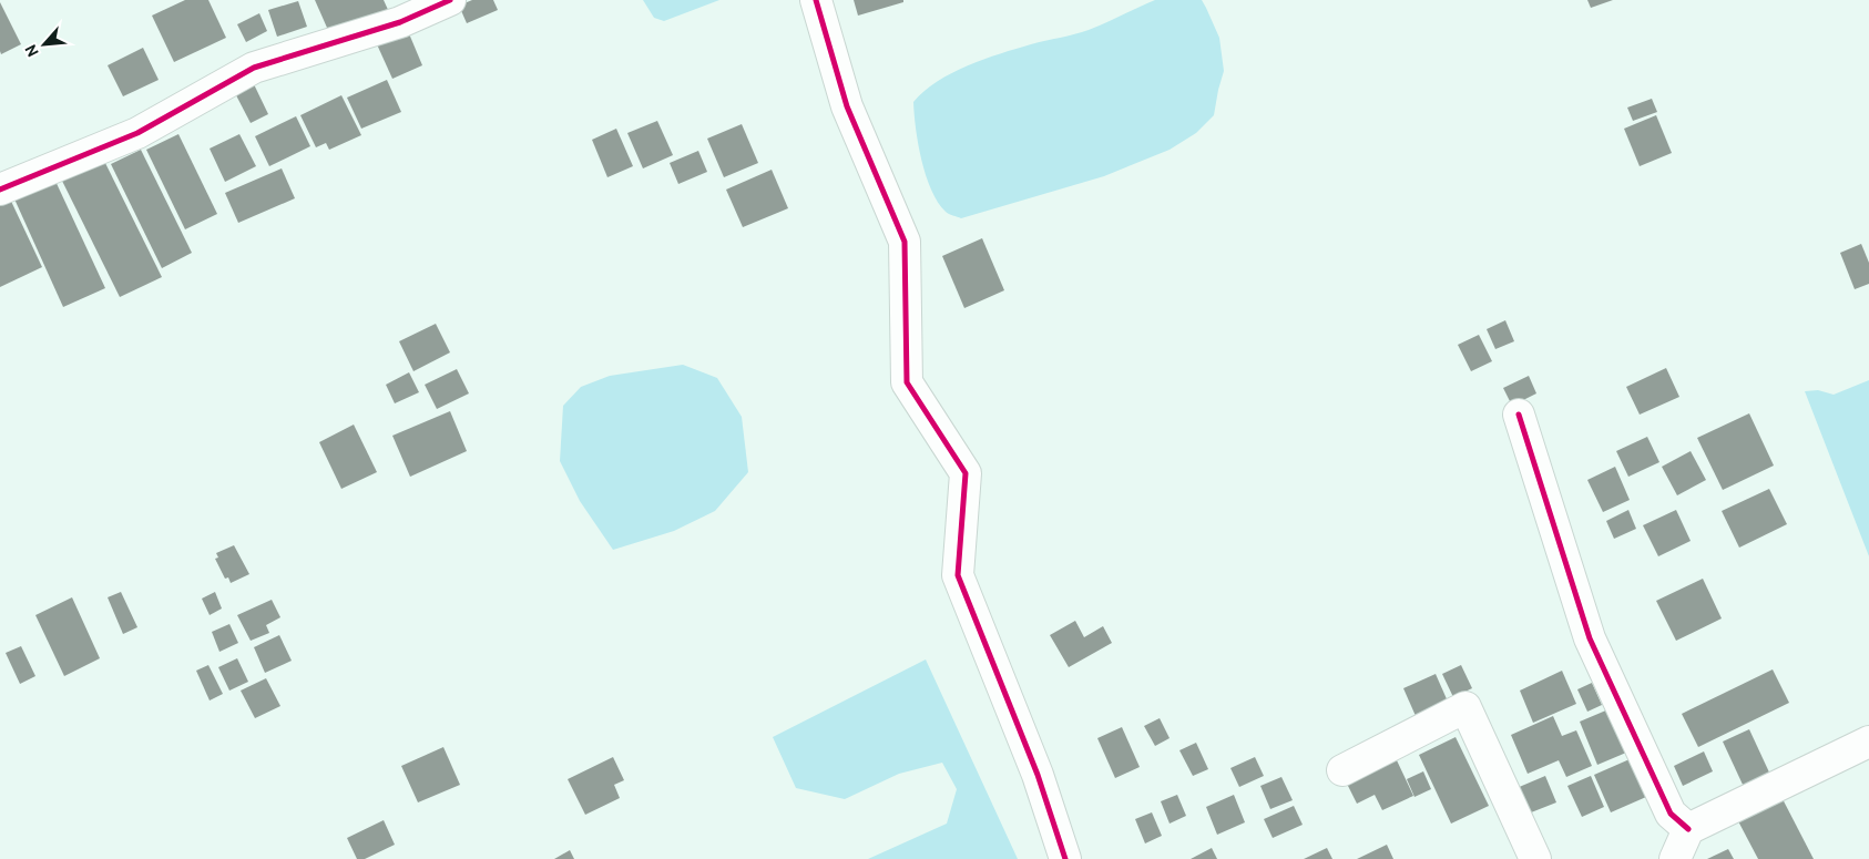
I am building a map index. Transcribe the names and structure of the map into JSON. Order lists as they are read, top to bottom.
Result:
{
  "north": "bottom left"
}
